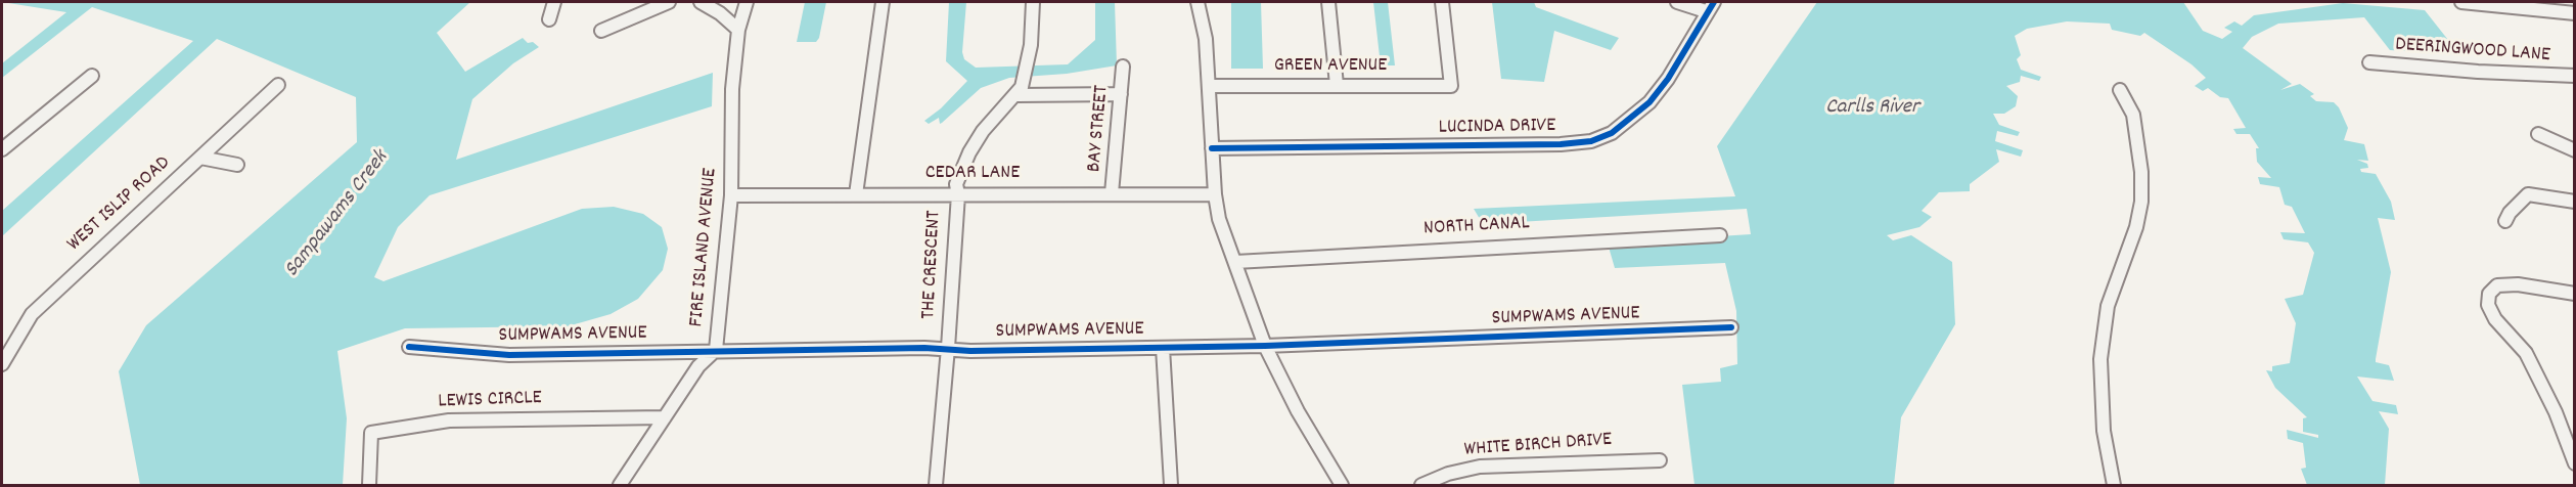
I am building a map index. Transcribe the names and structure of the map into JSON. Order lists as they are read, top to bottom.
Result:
{
  "streets": {
    "street": [
      "DEERINGWOOD LANE",
      "GREEN AVENUE",
      "LUCINDA DRIVE",
      "BAY STREET",
      "CEDAR LANE",
      "WEST ISLIP ROAD",
      "NORTH CANAL",
      "FIRE ISLAND AVENUE",
      "THE CRESCENT",
      "SUMPWAMS AVENUE",
      "LEWIS CIRCLE",
      "WHITE BIRCH DRIVE"
    ]
  },
  "crossings": [
    ["BAY STREET", "CEDAR LANE"],
    ["CEDAR LANE", "FIRE ISLAND AVENUE"],
    ["CEDAR LANE", "THE CRESCENT"],
    ["FIRE ISLAND AVENUE", "SUMPWAMS AVENUE"],
    ["FIRE ISLAND AVENUE", "LEWIS CIRCLE"],
    ["THE CRESCENT", "SUMPWAMS AVENUE"]
  ],
  "water": ["Carlls River", "Sampawams Creek"]
}
